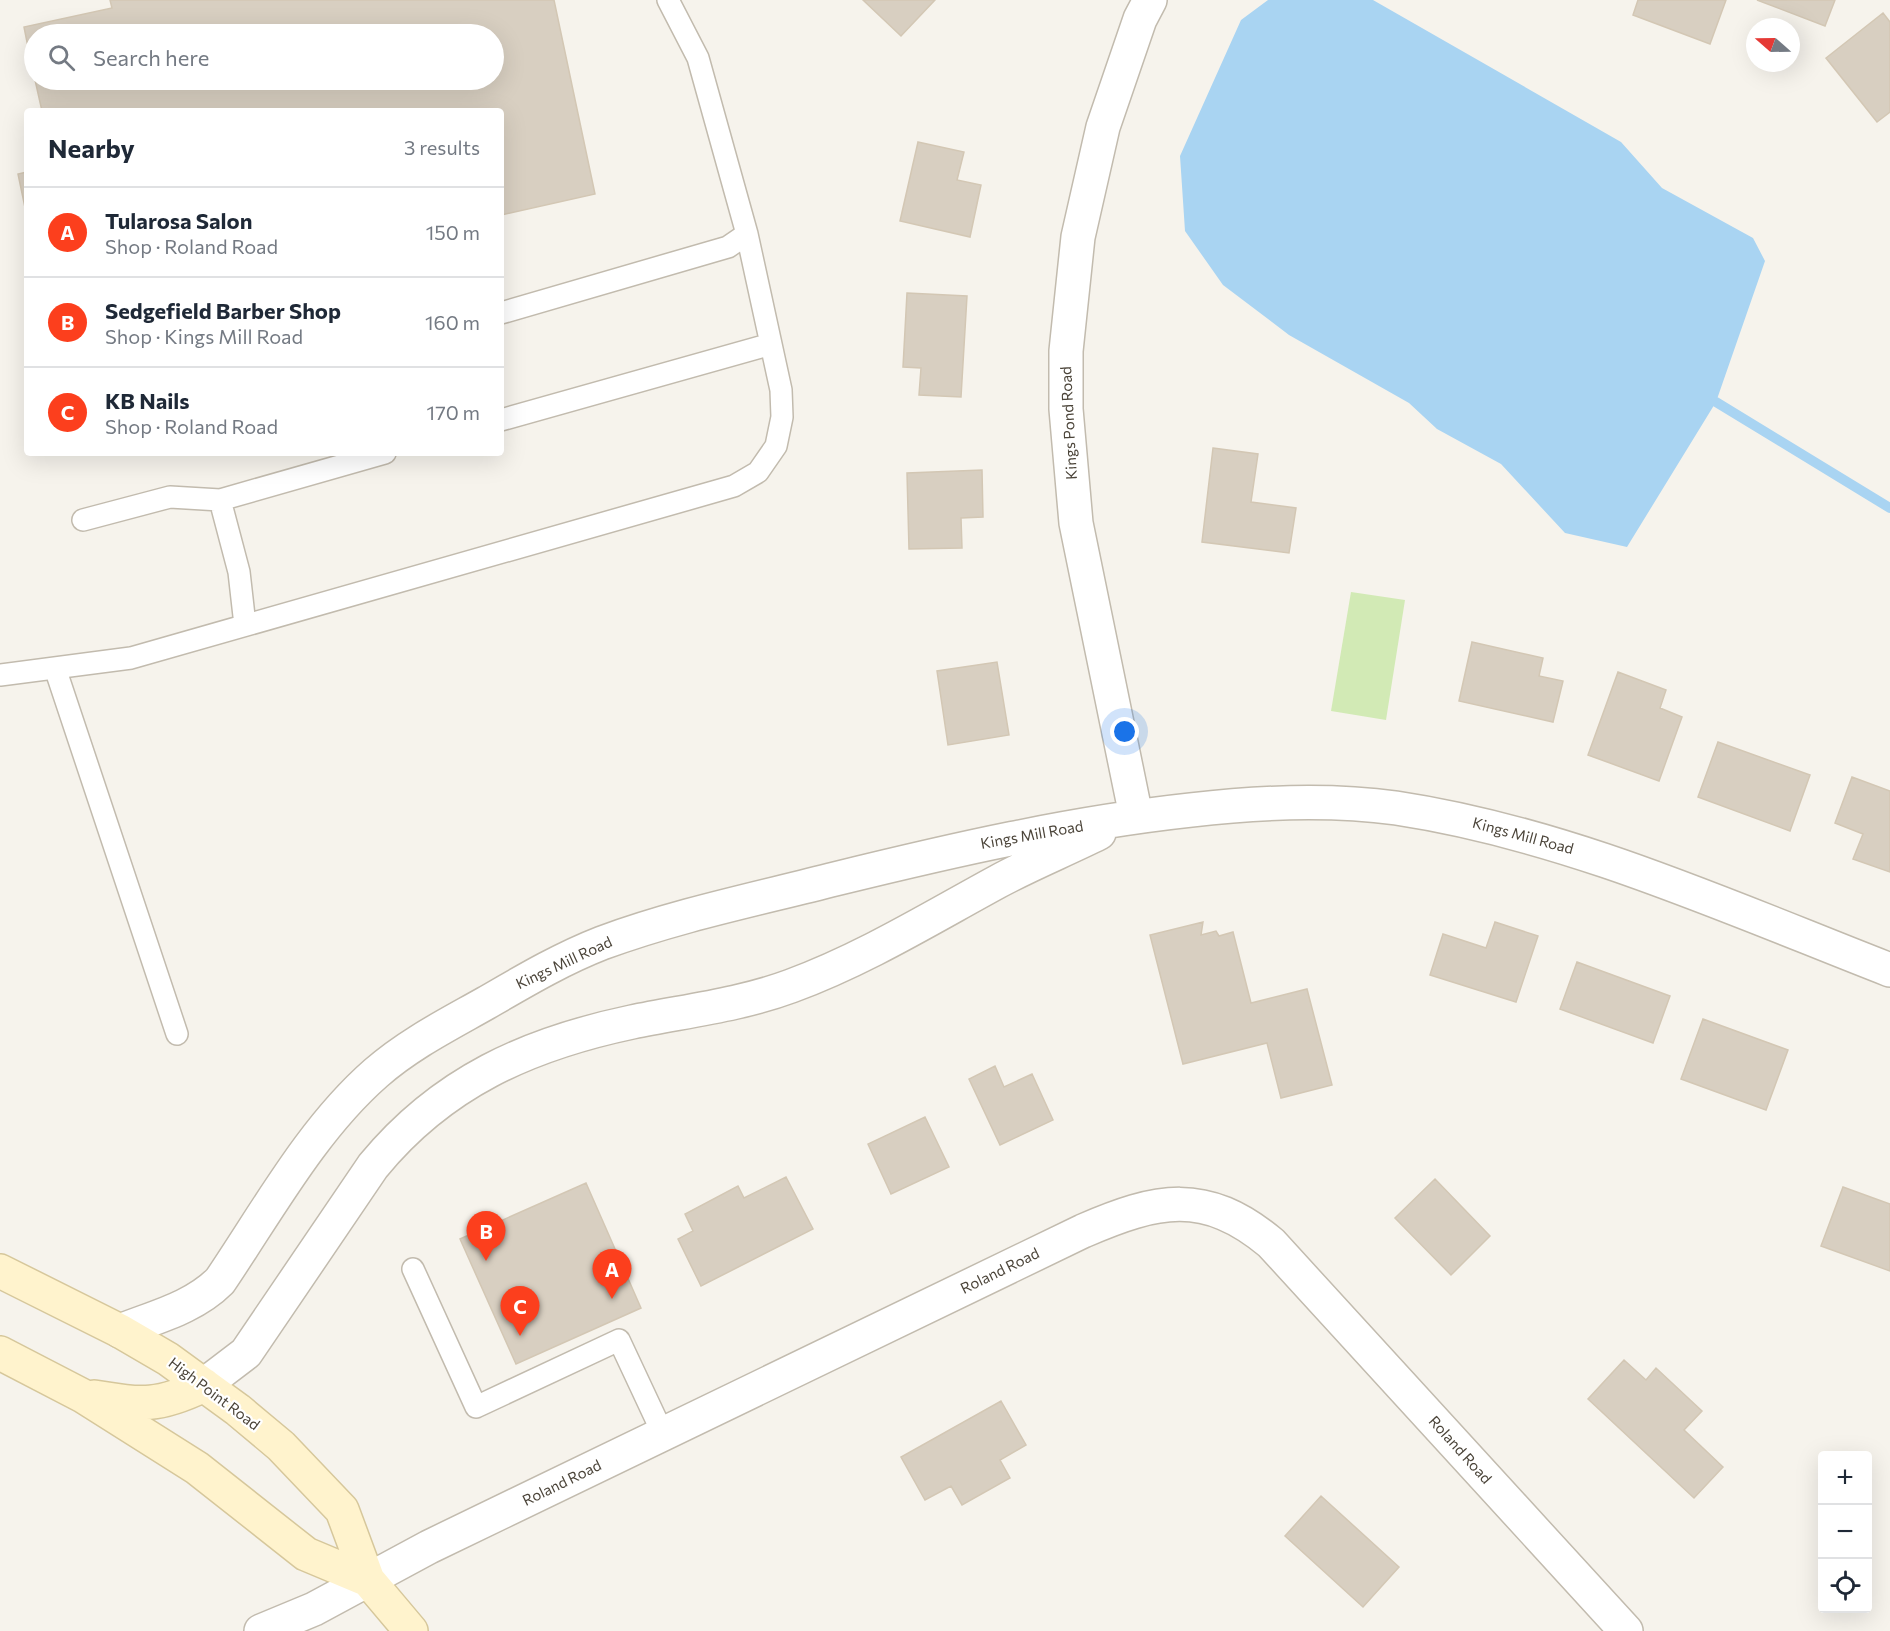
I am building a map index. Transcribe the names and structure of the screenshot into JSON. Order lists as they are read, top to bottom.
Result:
{
  "streets": {
    "street": [
      "Kings Pond Road",
      "Kings Mill Road",
      "Roland Road",
      "High Point Road"
    ]
  },
  "crossings": [
    ["Kings Pond Road", "Kings Mill Road"],
    ["Kings Mill Road", "High Point Road"],
    ["Roland Road", "High Point Road"]
  ],
  "north": "left",
  "page": {
    "search": "Search here",
    "heading": ["Nearby", "3 results"],
    "list": [
      {
        "mark": "A",
        "name": "Tularosa Salon",
        "note": "Shop · Roland Road",
        "value": "150 m"
      },
      {
        "mark": "B",
        "name": "Sedgefield Barber Shop",
        "note": "Shop · Kings Mill Road",
        "value": "160 m"
      },
      {
        "mark": "C",
        "name": "KB Nails",
        "note": "Shop · Roland Road",
        "value": "170 m"
      }
    ],
    "pins": ["B", "A", "C"],
    "map_buttons": ["+", "−"]
  }
}
